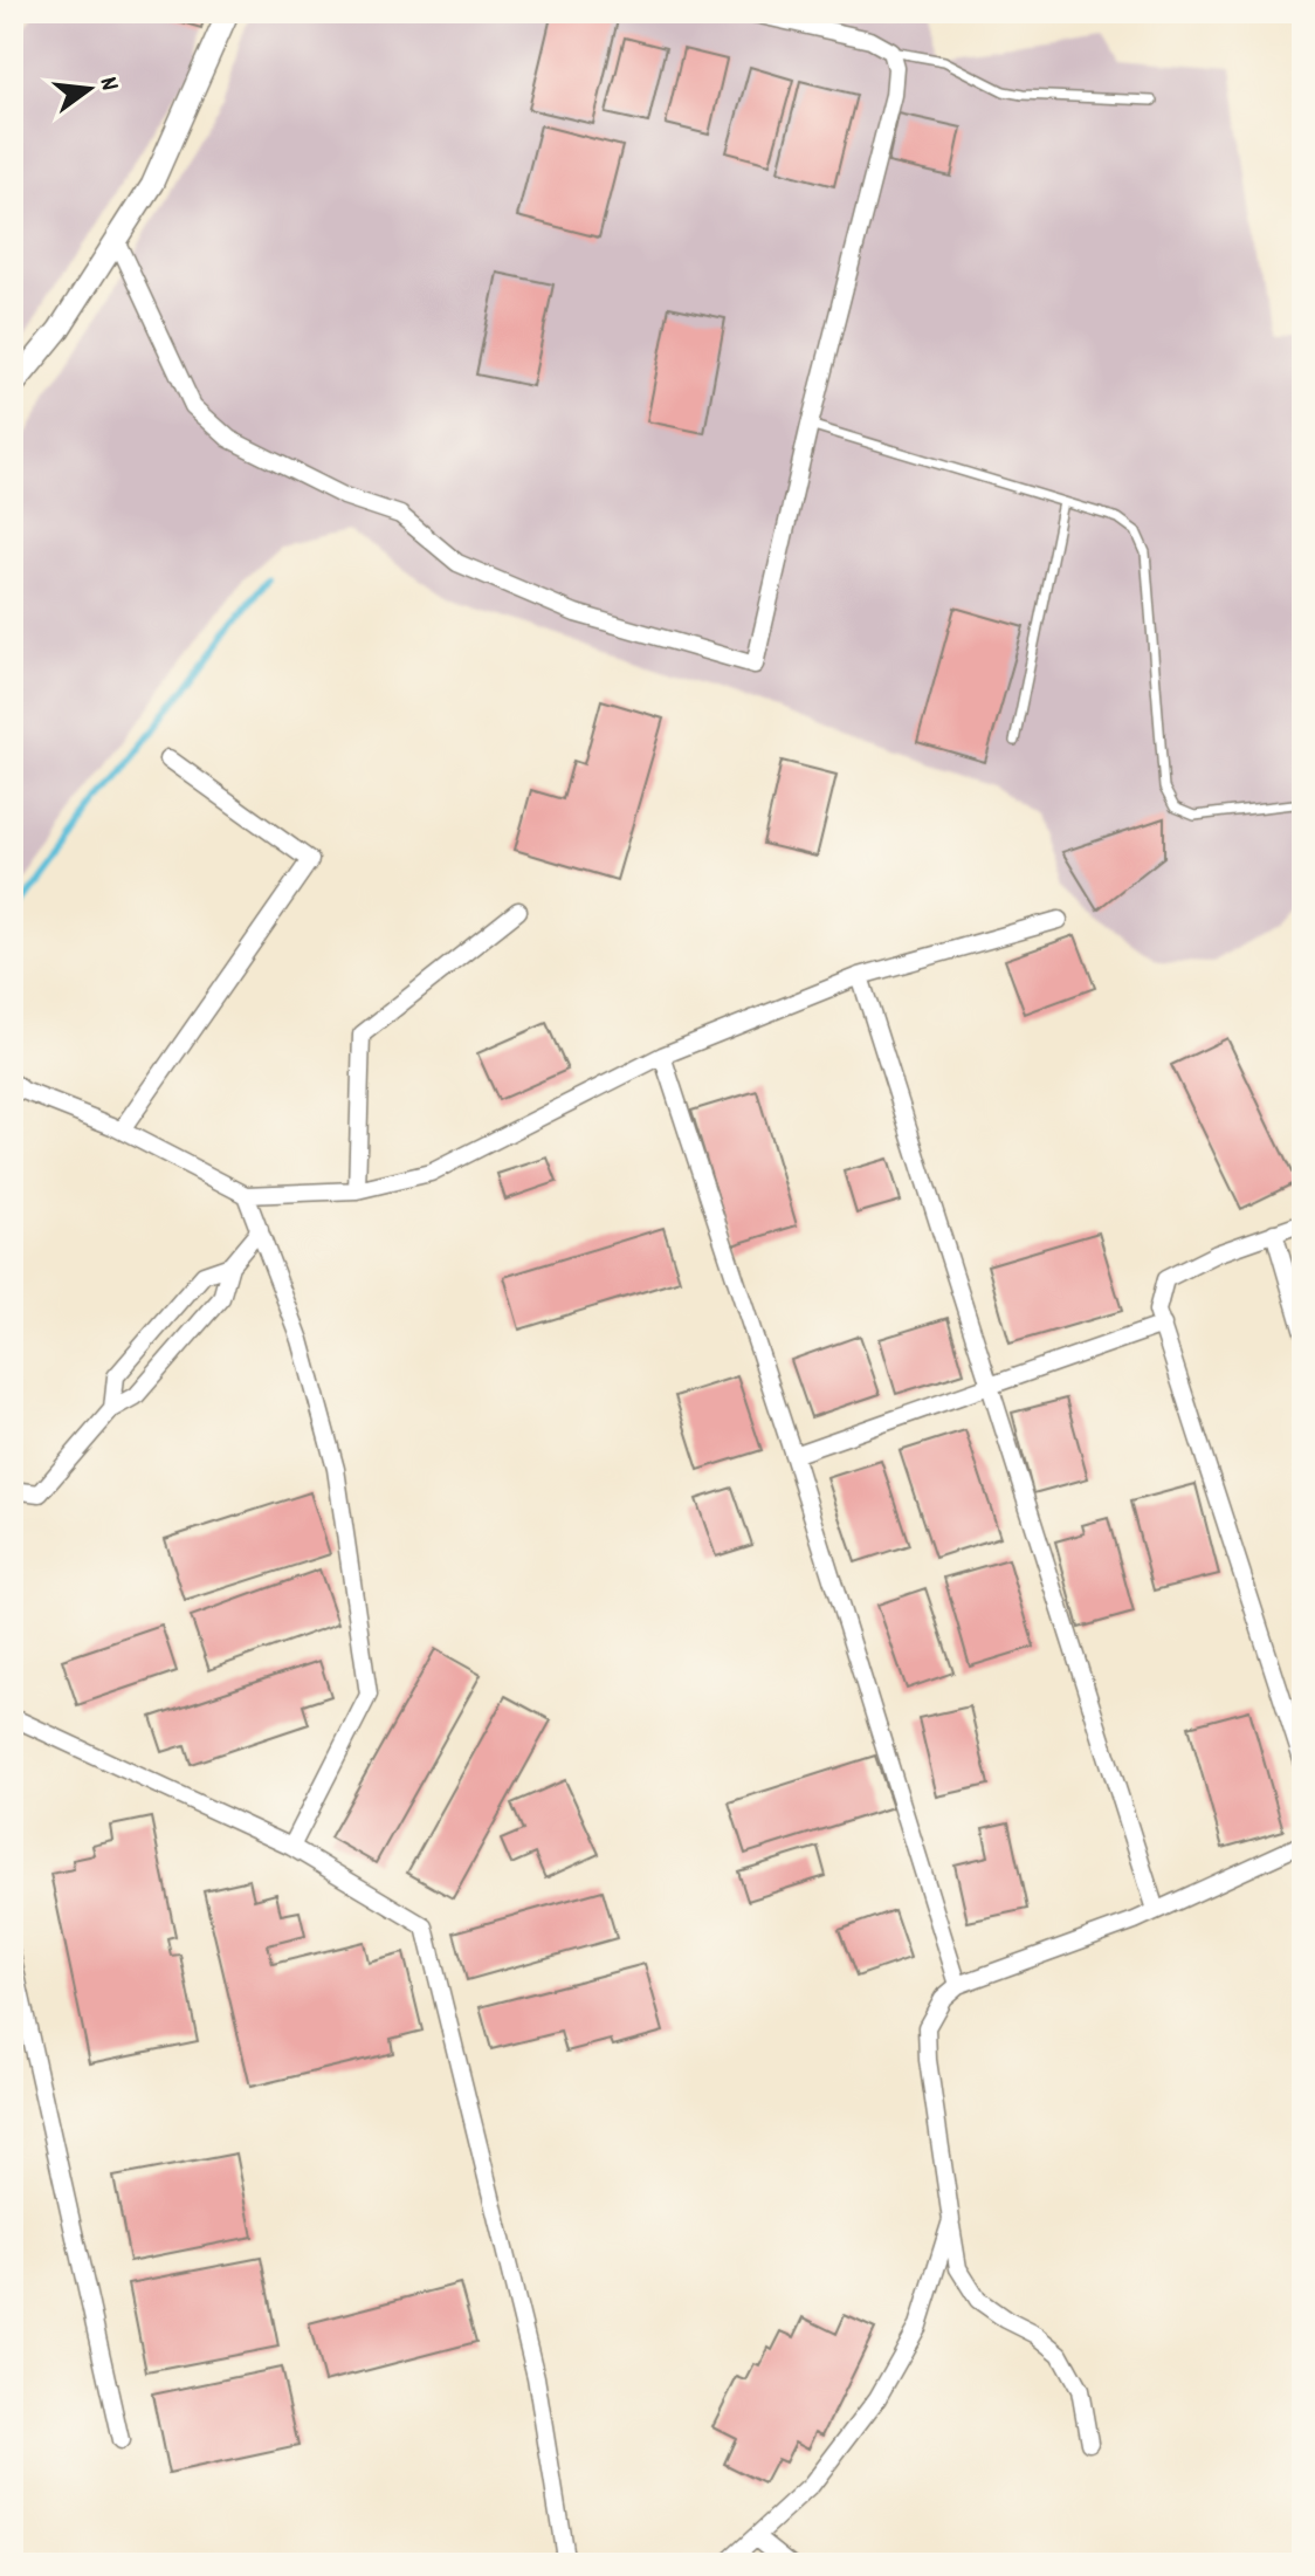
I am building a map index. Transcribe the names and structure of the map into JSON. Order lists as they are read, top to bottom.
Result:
{
  "north": "right"
}
